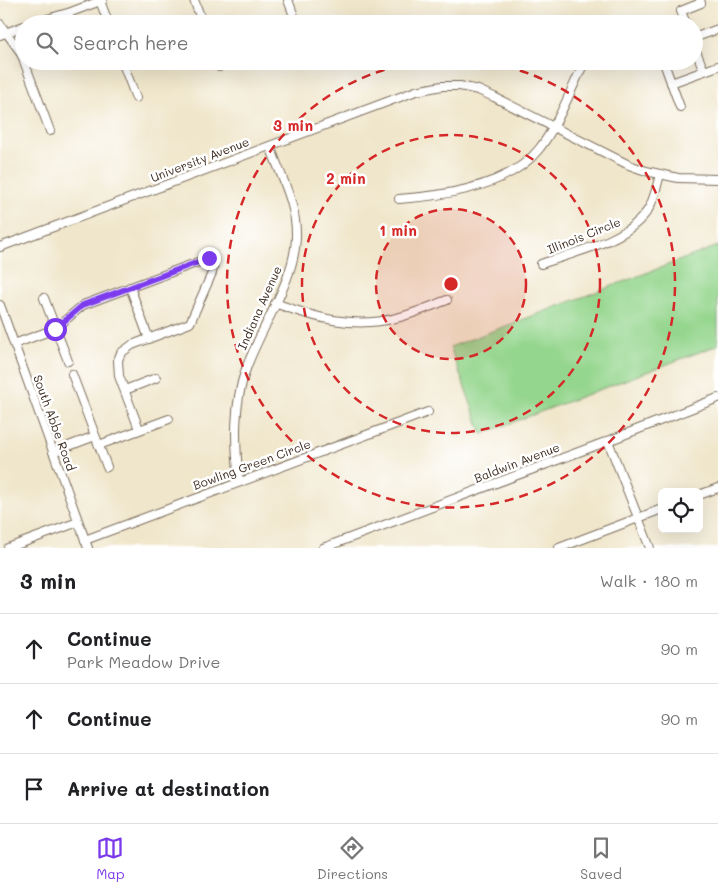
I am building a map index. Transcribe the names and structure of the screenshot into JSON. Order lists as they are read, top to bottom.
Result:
{
  "streets": {
    "street": [
      "University Avenue",
      "Illinois Circle",
      "Indiana Avenue",
      "South Abbe Road",
      "Baldwin Avenue",
      "Bowling Green Circle"
    ]
  },
  "crossings": [
    ["University Avenue", "Illinois Circle"],
    ["University Avenue", "Indiana Avenue"],
    ["Indiana Avenue", "Bowling Green Circle"],
    ["South Abbe Road", "Bowling Green Circle"]
  ],
  "page": {
    "search": "Search here",
    "heading": ["3 min", "Walk · 180 m"],
    "list": [
      ["Continue", "Park Meadow Drive", "90 m"],
      ["Continue", "90 m"],
      "Arrive at destination"
    ],
    "nav": ["Map", "Directions", "Saved"]
  },
  "rings": ["3 min", "2 min", "1 min"]
}
